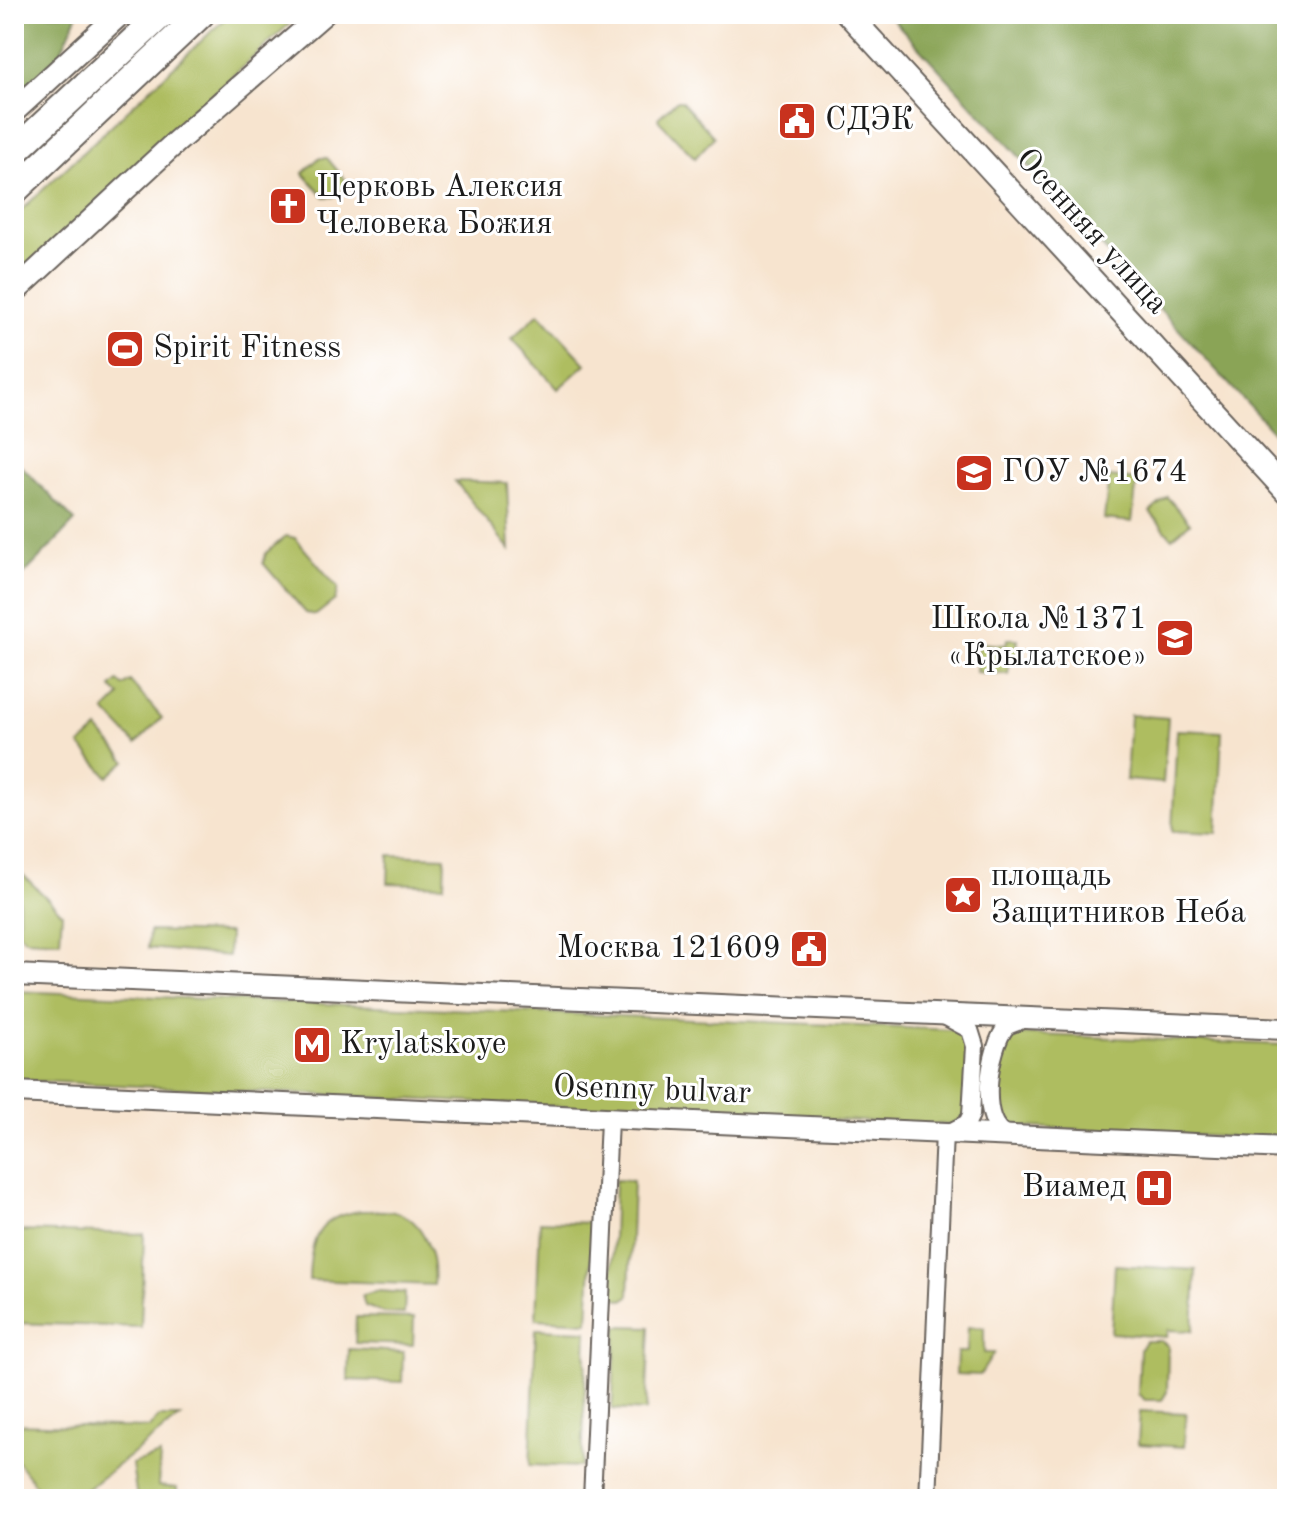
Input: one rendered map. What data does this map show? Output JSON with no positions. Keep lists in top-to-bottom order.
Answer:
{
  "streets": {
    "main road": ["Осенняя улица"],
    "street": ["Osenny bulvar"]
  },
  "places": {
    "public building": ["СДЭК", "Москва 121609"],
    "church": ["Церковь Алексия Человека Божия"],
    "sports": ["Spirit Fitness"],
    "school or university": ["ГОУ №1674", "Школа №1371 «Крылатское»"],
    "place": ["площадь Защитников Неба"],
    "metro station": ["Krylatskoye"],
    "hospital": ["Виамед"]
  }
}
